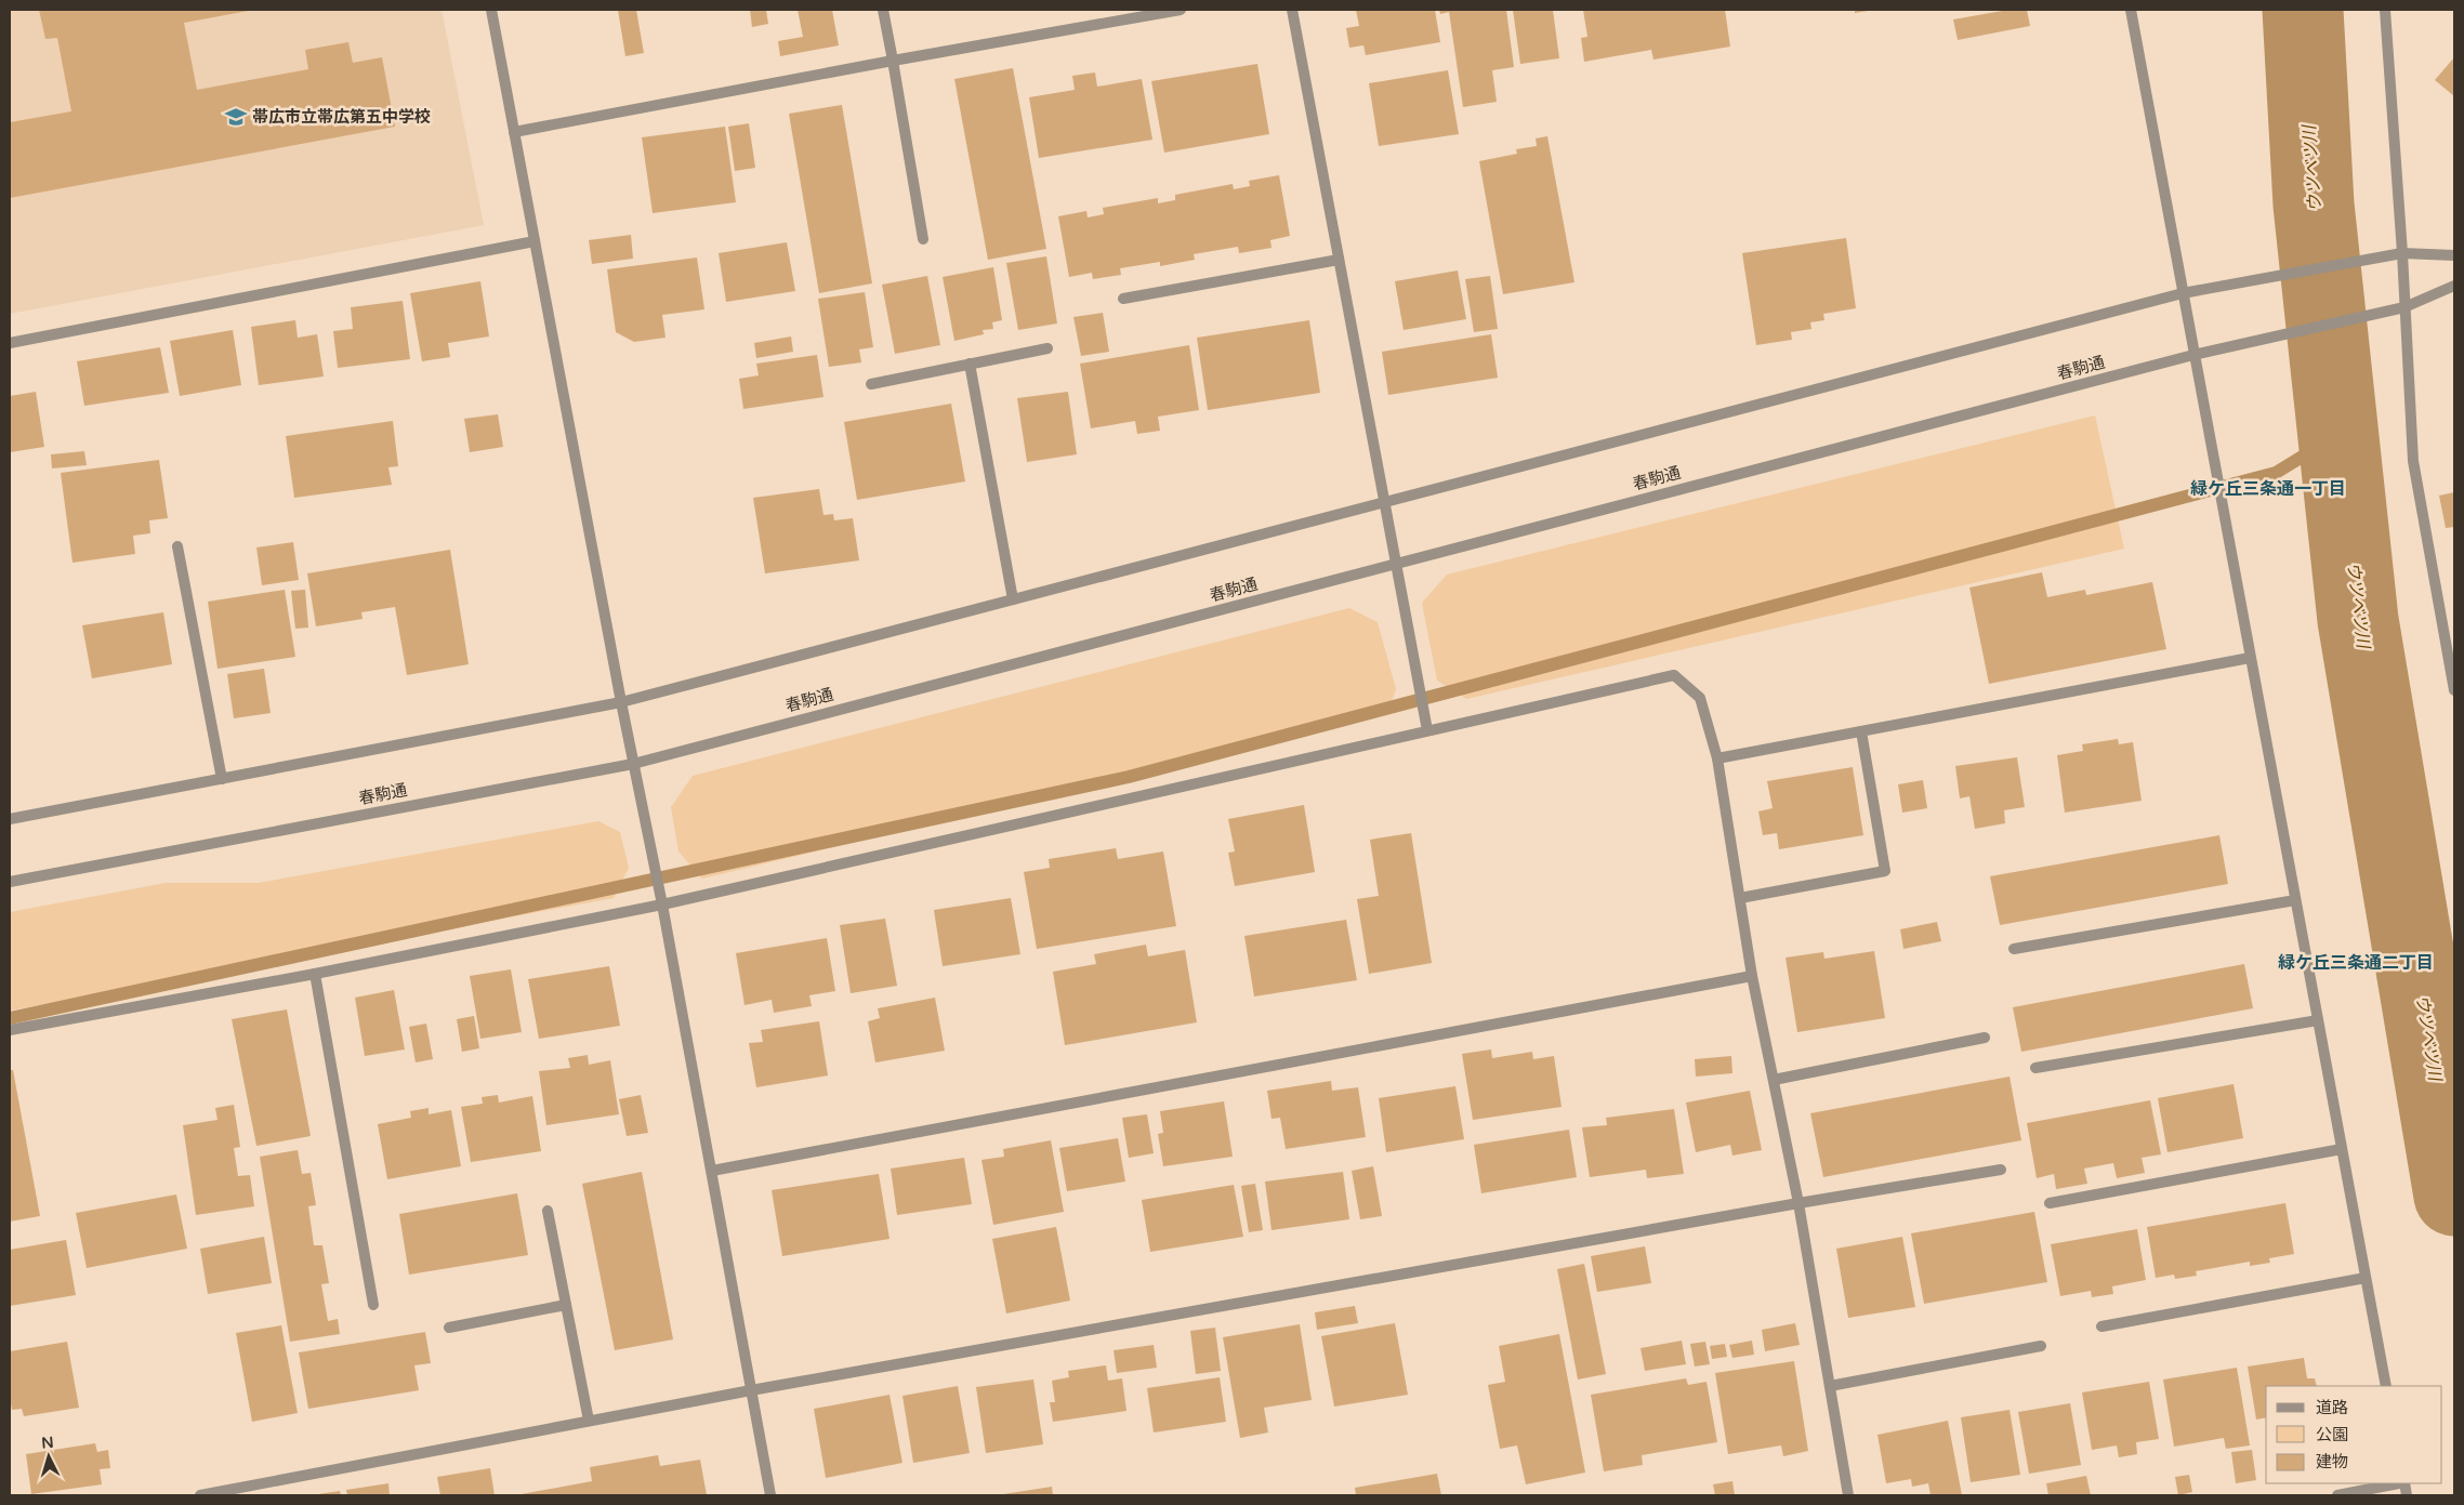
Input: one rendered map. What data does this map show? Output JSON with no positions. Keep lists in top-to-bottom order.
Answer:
{
  "streets": {
    "street": ["春駒通"]
  },
  "districts": ["緑ケ丘三条通一丁目", "緑ケ丘三条通二丁目"],
  "water": ["ウツベツ川"],
  "places": {
    "school or university": ["帯広市立帯広第五中学校"]
  },
  "legend": ["道路", "公園", "建物"],
  "north": "top"
}
